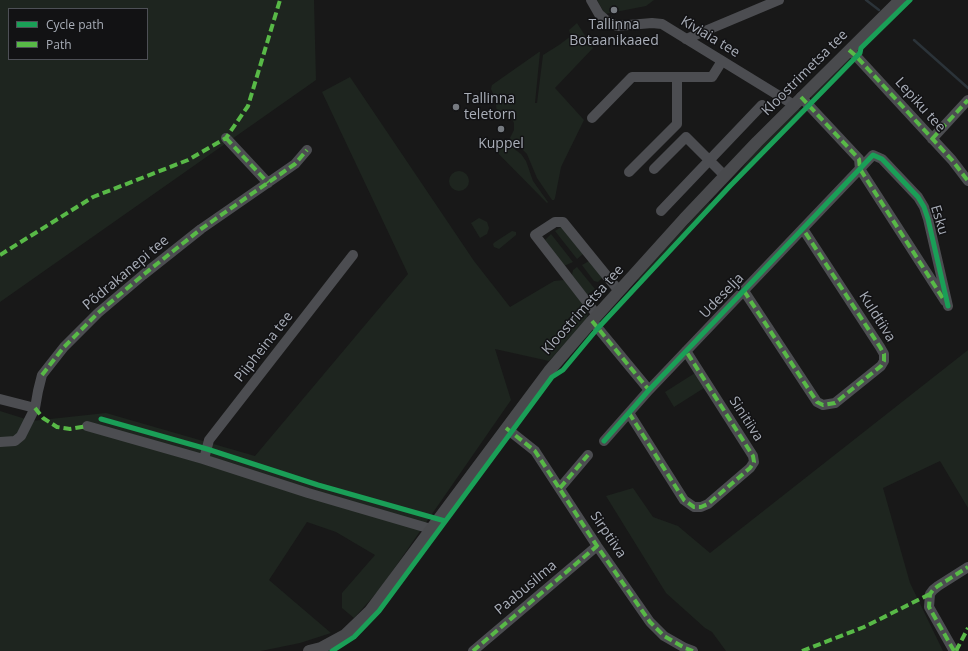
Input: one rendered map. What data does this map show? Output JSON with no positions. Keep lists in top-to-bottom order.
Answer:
{
  "streets": {
    "main road": ["Kloostrimetsa tee"],
    "street": [
      "Kiviaia tee",
      "Lepiku tee",
      "Esku",
      "Põdrakanepi tee",
      "Udeselja",
      "Kuldtiiva",
      "Piipheina tee",
      "Sinitiiva",
      "Sirptiiva",
      "Paabusilma"
    ]
  },
  "crossings": [
    ["Kiviaia tee", "Kloostrimetsa tee"],
    ["Kiviaia tee", "Esku"],
    ["Kloostrimetsa tee", "Lepiku tee"],
    ["Kloostrimetsa tee", "Esku"],
    ["Kloostrimetsa tee", "Sirptiiva"],
    ["Esku", "Udeselja"],
    ["Udeselja", "Kuldtiiva"],
    ["Udeselja", "Sinitiiva"],
    ["Sirptiiva", "Paabusilma"]
  ],
  "places": ["Tallinna Botaanikaaed", "Tallinna teletorn", "Kuppel"],
  "legend": ["Cycle path", "Path"]
}
